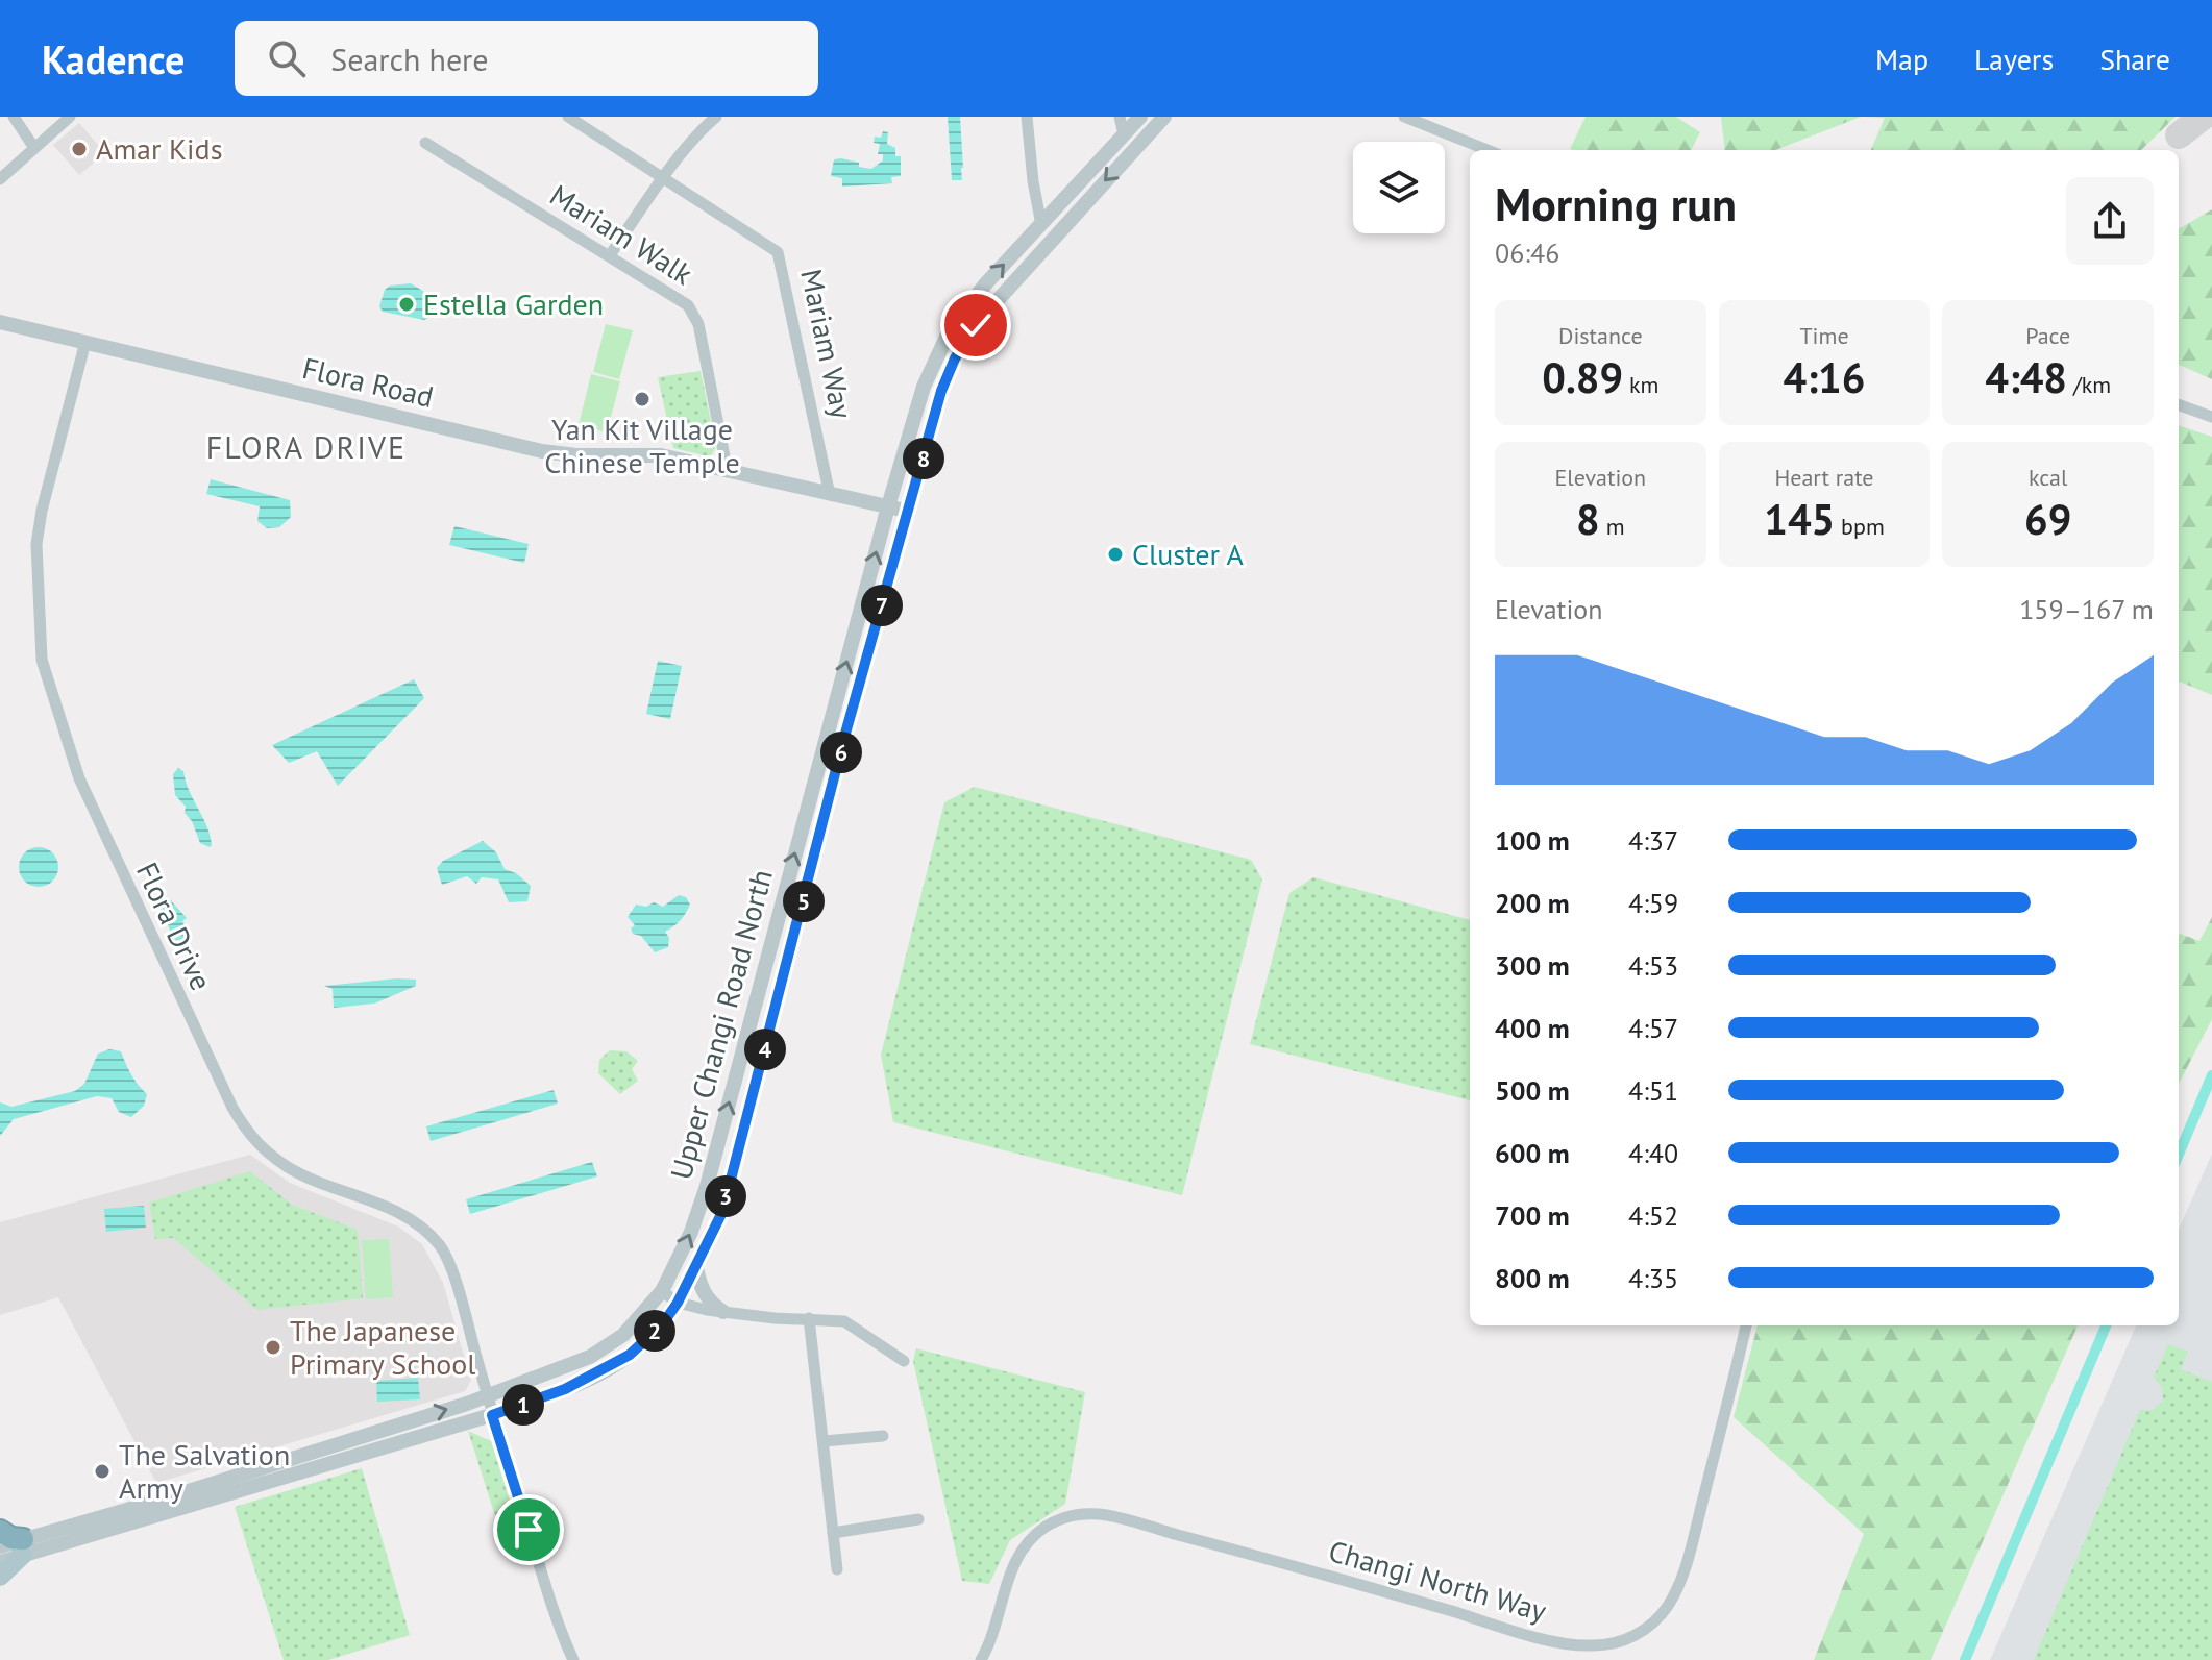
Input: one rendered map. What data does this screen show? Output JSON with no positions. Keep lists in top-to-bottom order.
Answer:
{
  "streets": {
    "street": [
      "Mariam Walk",
      "Mariam Way",
      "Flora Road",
      "Flora Drive",
      "Upper Changi Road North",
      "Changi North Way"
    ]
  },
  "crossings": [
    ["Mariam Walk", "Flora Road"],
    ["Flora Road", "Flora Drive"],
    ["Flora Drive", "Upper Changi Road North"]
  ],
  "districts": ["FLORA DRIVE"],
  "places": [
    "Amar Kids",
    "Estella Garden",
    "Yan Kit Village Chinese Temple",
    "Cluster A",
    "The Japanese Primary School",
    "The Salvation Army"
  ],
  "page": {
    "header": "Kadence",
    "search": "Search here",
    "nav": ["Map", "Layers", "Share"],
    "heading": ["Morning run", "06:46"],
    "stats": [
      ["Distance", "0.89 km"],
      ["Time", "4:16"],
      ["Pace", "4:48 /km"],
      ["Elevation", "8 m"],
      ["Heart rate", "145 bpm"],
      ["kcal", "69"]
    ],
    "pins": [
      "8",
      "7",
      "6",
      "5",
      "4",
      "3",
      "2",
      "1"
    ],
    "chart": ["Elevation", "159–167 m"],
    "list": [
      {
        "name": "100 m",
        "note": "4:37"
      },
      {
        "name": "200 m",
        "note": "4:59"
      },
      {
        "name": "300 m",
        "note": "4:53"
      },
      {
        "name": "400 m",
        "note": "4:57"
      },
      {
        "name": "500 m",
        "note": "4:51"
      },
      {
        "name": "600 m",
        "note": "4:40"
      },
      {
        "name": "700 m",
        "note": "4:52"
      },
      {
        "name": "800 m",
        "note": "4:35"
      }
    ]
  }
}
